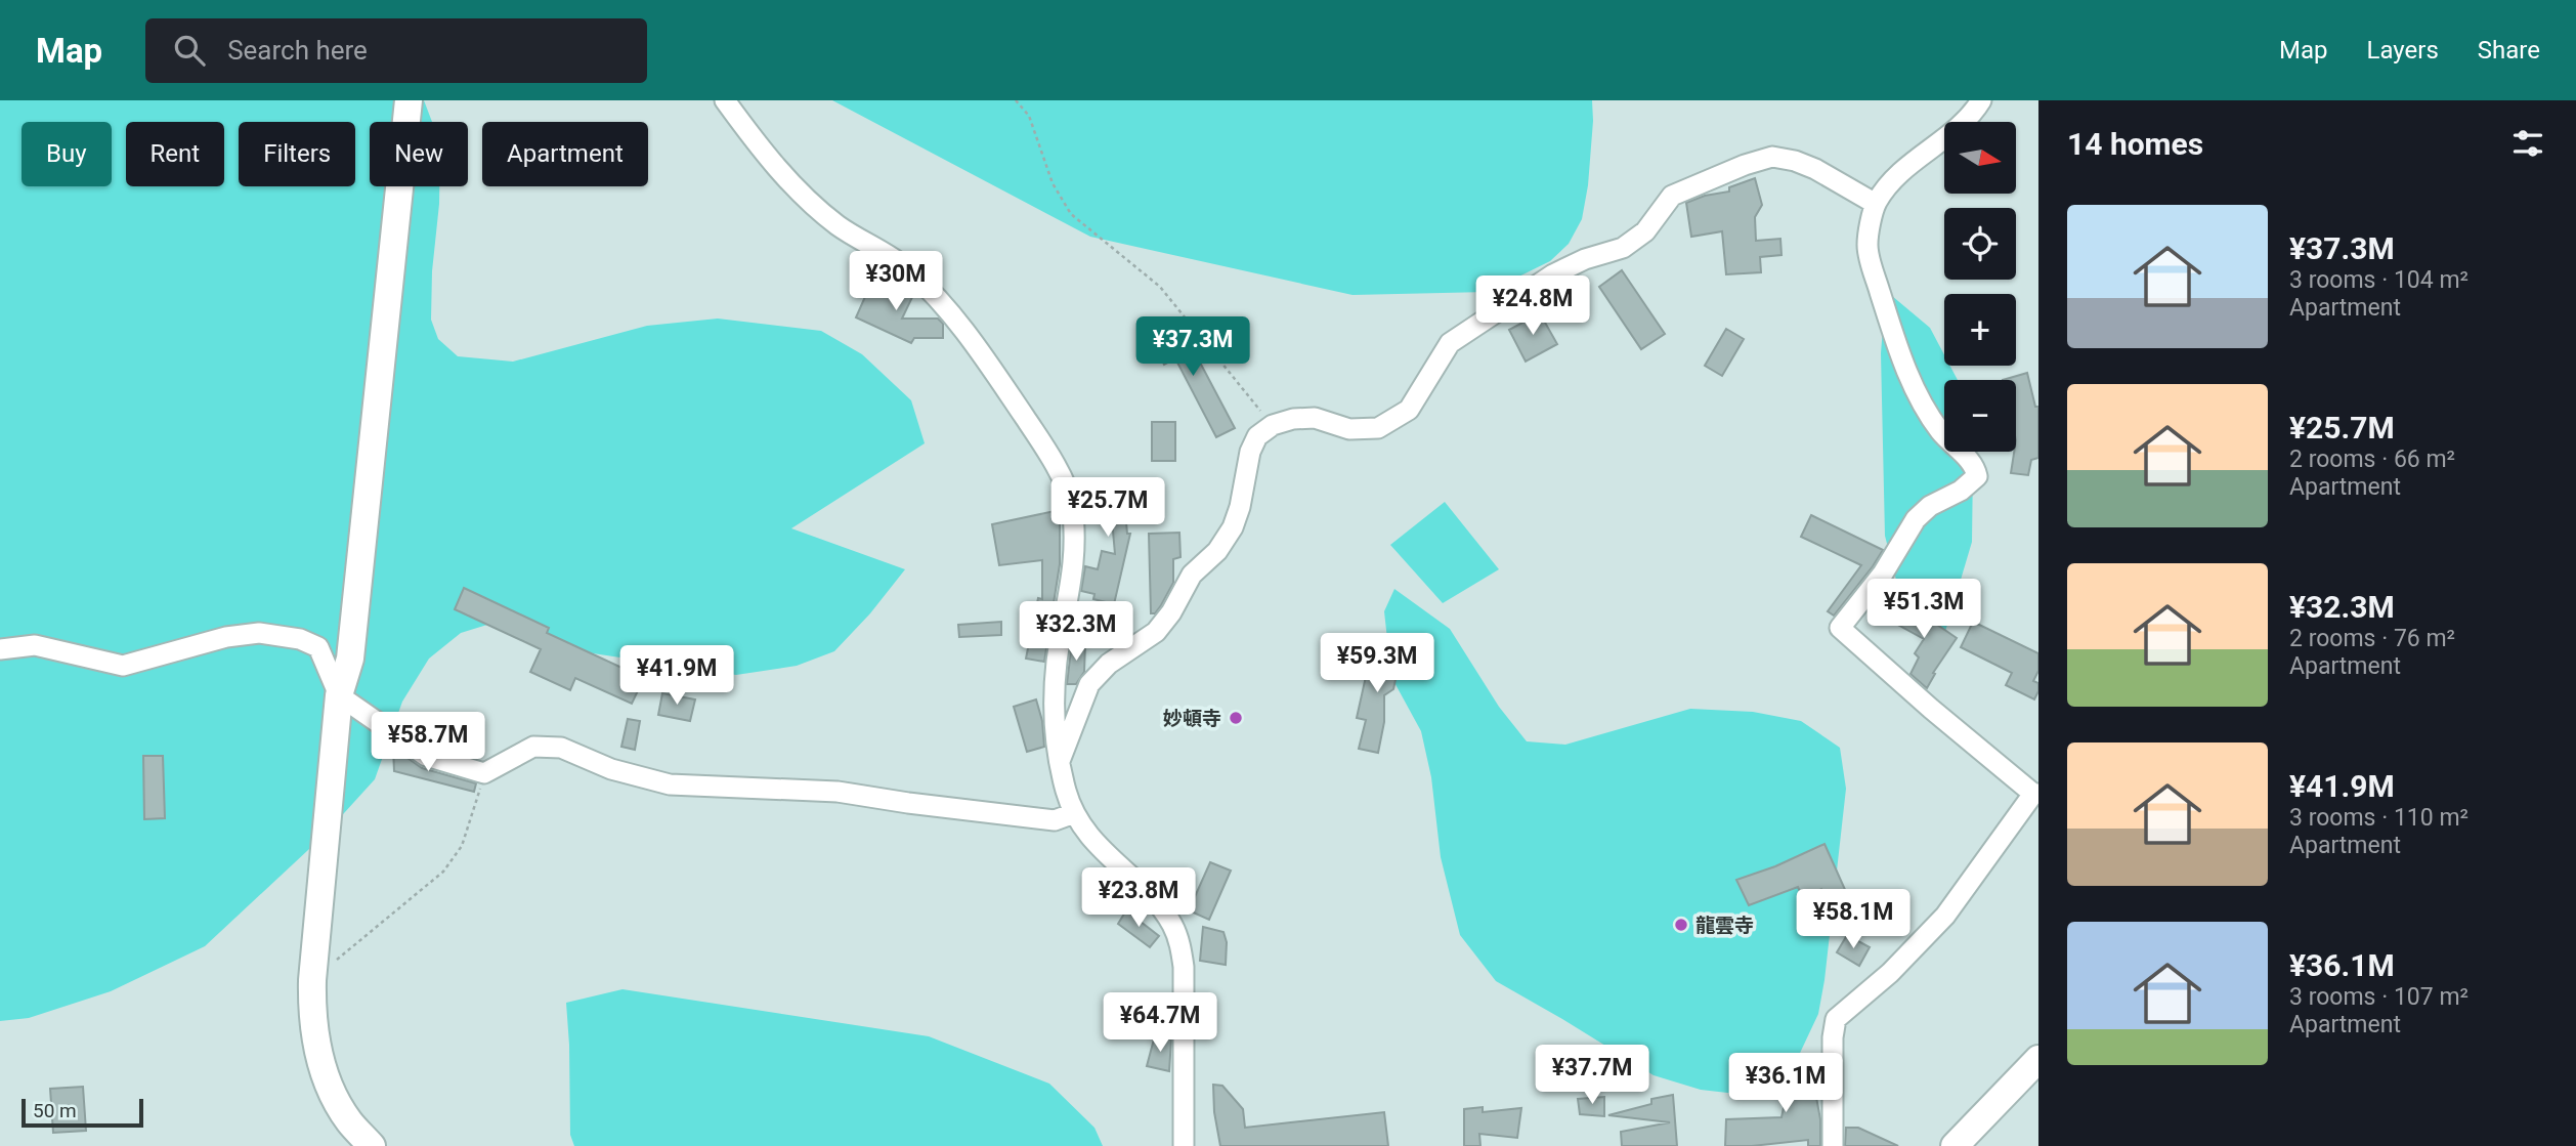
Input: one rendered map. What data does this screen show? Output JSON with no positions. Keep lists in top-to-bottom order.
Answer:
{
  "places": ["妙頓寺", "龍雲寺"],
  "scale_bar": "50 m",
  "north": "right",
  "page": {
    "header": "Map",
    "search": "Search here",
    "nav": ["Map", "Layers", "Share"],
    "heading": "14 homes",
    "map_buttons": ["+", "−"],
    "chip": [
      "Buy",
      "Rent",
      "Filters",
      "New",
      "Apartment"
    ],
    "list": [
      {
        "name": "¥37.3M",
        "note": "3 rooms · 104 m² · Apartment"
      },
      {
        "name": "¥25.7M",
        "note": "2 rooms · 66 m² · Apartment"
      },
      {
        "name": "¥32.3M",
        "note": "2 rooms · 76 m² · Apartment"
      },
      {
        "name": "¥41.9M",
        "note": "3 rooms · 110 m² · Apartment"
      },
      {
        "name": "¥36.1M",
        "note": "3 rooms · 107 m² · Apartment"
      }
    ],
    "price": [
      "¥30M",
      "¥24.8M",
      "¥37.3M",
      "¥25.7M",
      "¥51.3M",
      "¥32.3M",
      "¥59.3M",
      "¥41.9M",
      "¥58.7M",
      "¥23.8M",
      "¥58.1M",
      "¥64.7M",
      "¥37.7M",
      "¥36.1M"
    ],
    "scale": "50 m"
  }
}
